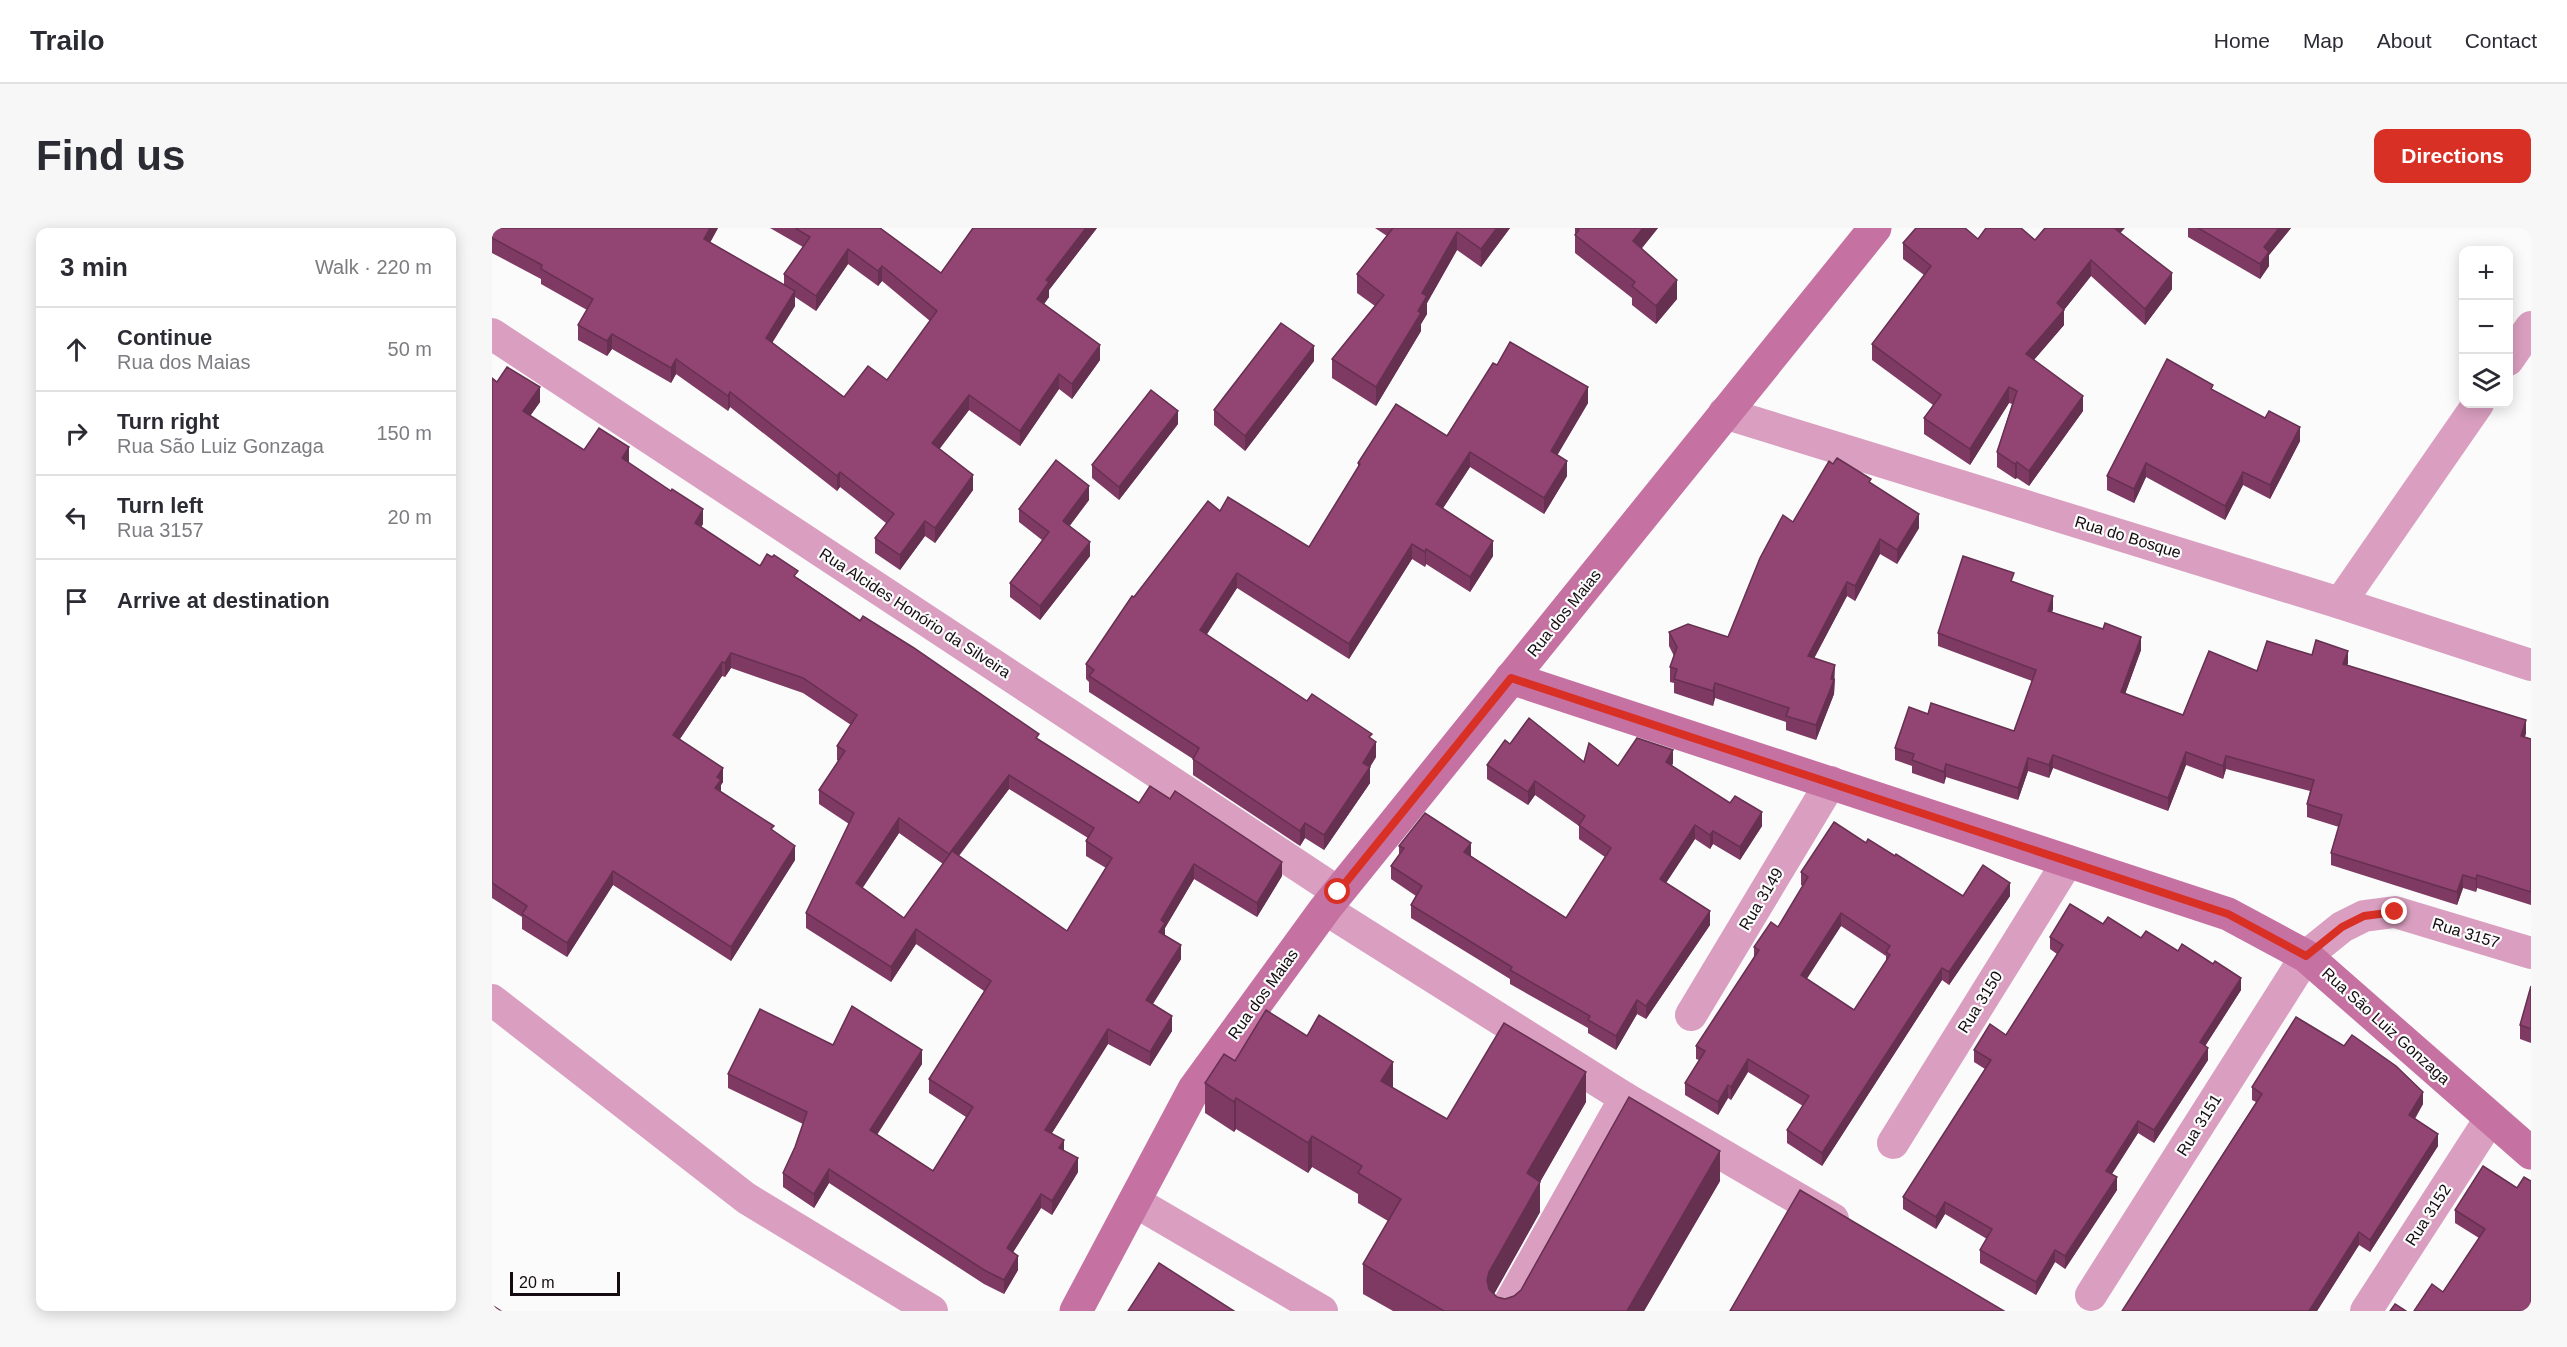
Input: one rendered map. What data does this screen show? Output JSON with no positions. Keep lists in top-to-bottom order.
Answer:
{
  "streets": {
    "street": [
      "Rua do Bosque",
      "Rua Alcides Honório da Silveira",
      "Rua dos Maias",
      "Rua 3149",
      "Rua 3157",
      "Rua 3150",
      "Rua São Luiz Gonzaga",
      "Rua 3151",
      "Rua 3152"
    ]
  },
  "crossings": [
    ["Rua do Bosque", "Rua dos Maias"],
    ["Rua Alcides Honório da Silveira", "Rua dos Maias"],
    ["Rua dos Maias", "Rua São Luiz Gonzaga"],
    ["Rua 3149", "Rua São Luiz Gonzaga"],
    ["Rua 3157", "Rua São Luiz Gonzaga"],
    ["Rua 3157", "Rua 3151"],
    ["Rua 3150", "Rua São Luiz Gonzaga"],
    ["Rua São Luiz Gonzaga", "Rua 3151"],
    ["Rua São Luiz Gonzaga", "Rua 3152"]
  ],
  "scale_bar": "20 m",
  "page": {
    "header": "Trailo",
    "nav": [
      "Home",
      "Map",
      "About",
      "Contact"
    ],
    "buttons": "Directions",
    "title": "Find us",
    "heading": ["3 min", "Walk · 220 m"],
    "map_buttons": ["+", "−"],
    "list": [
      ["Continue", "Rua dos Maias", "50 m"],
      ["Turn right", "Rua São Luiz Gonzaga", "150 m"],
      ["Turn left", "Rua 3157", "20 m"],
      "Arrive at destination"
    ],
    "scale": "20 m"
  }
}
